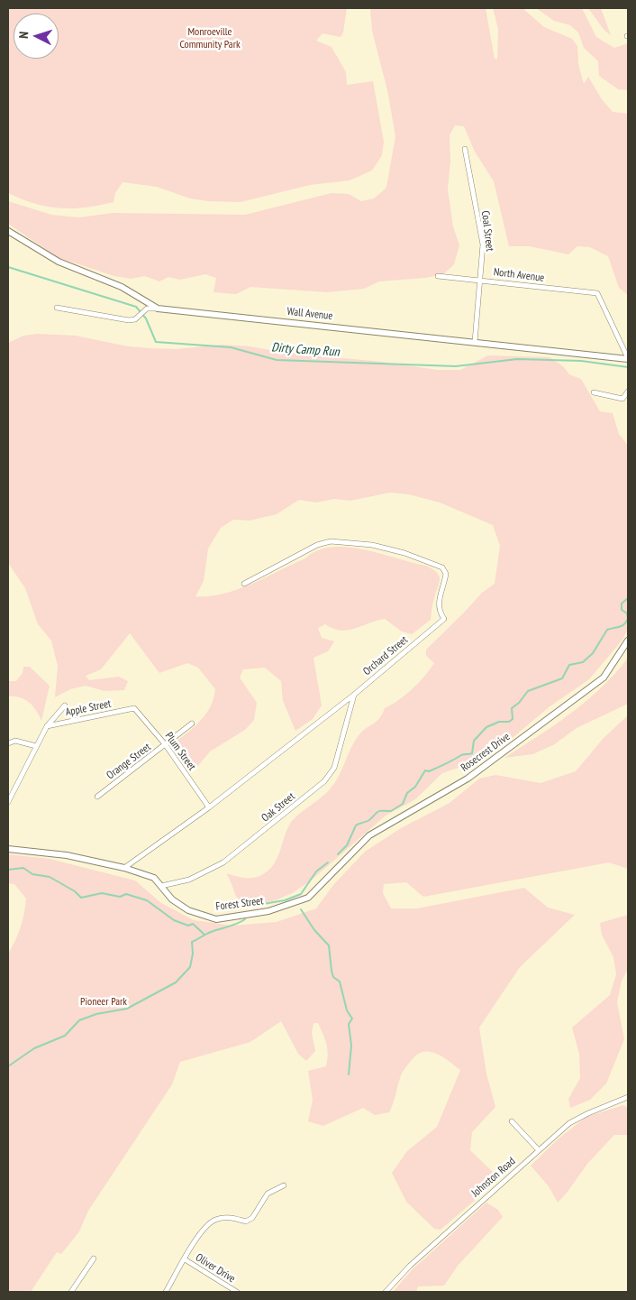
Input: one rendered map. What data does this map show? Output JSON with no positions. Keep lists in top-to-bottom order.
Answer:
{
  "streets": {
    "street": [
      "Coal Street",
      "North Avenue",
      "Wall Avenue",
      "Orchard Street",
      "Apple Street",
      "Plum Street",
      "Rosecrest Drive",
      "Orange Street",
      "Oak Street",
      "Forest Street",
      "Johnston Road",
      "Oliver Drive"
    ]
  },
  "crossings": [
    ["Coal Street", "North Avenue"],
    ["Coal Street", "Wall Avenue"],
    ["North Avenue", "Wall Avenue"],
    ["Orchard Street", "Plum Street"],
    ["Orchard Street", "Oak Street"],
    ["Orchard Street", "Forest Street"],
    ["Apple Street", "Plum Street"],
    ["Plum Street", "Orange Street"],
    ["Rosecrest Drive", "Forest Street"],
    ["Oak Street", "Forest Street"]
  ],
  "water": ["Dirty Camp Run"],
  "parks": ["Monroeville Community Park", "Pioneer Park"],
  "north": "left"
}
